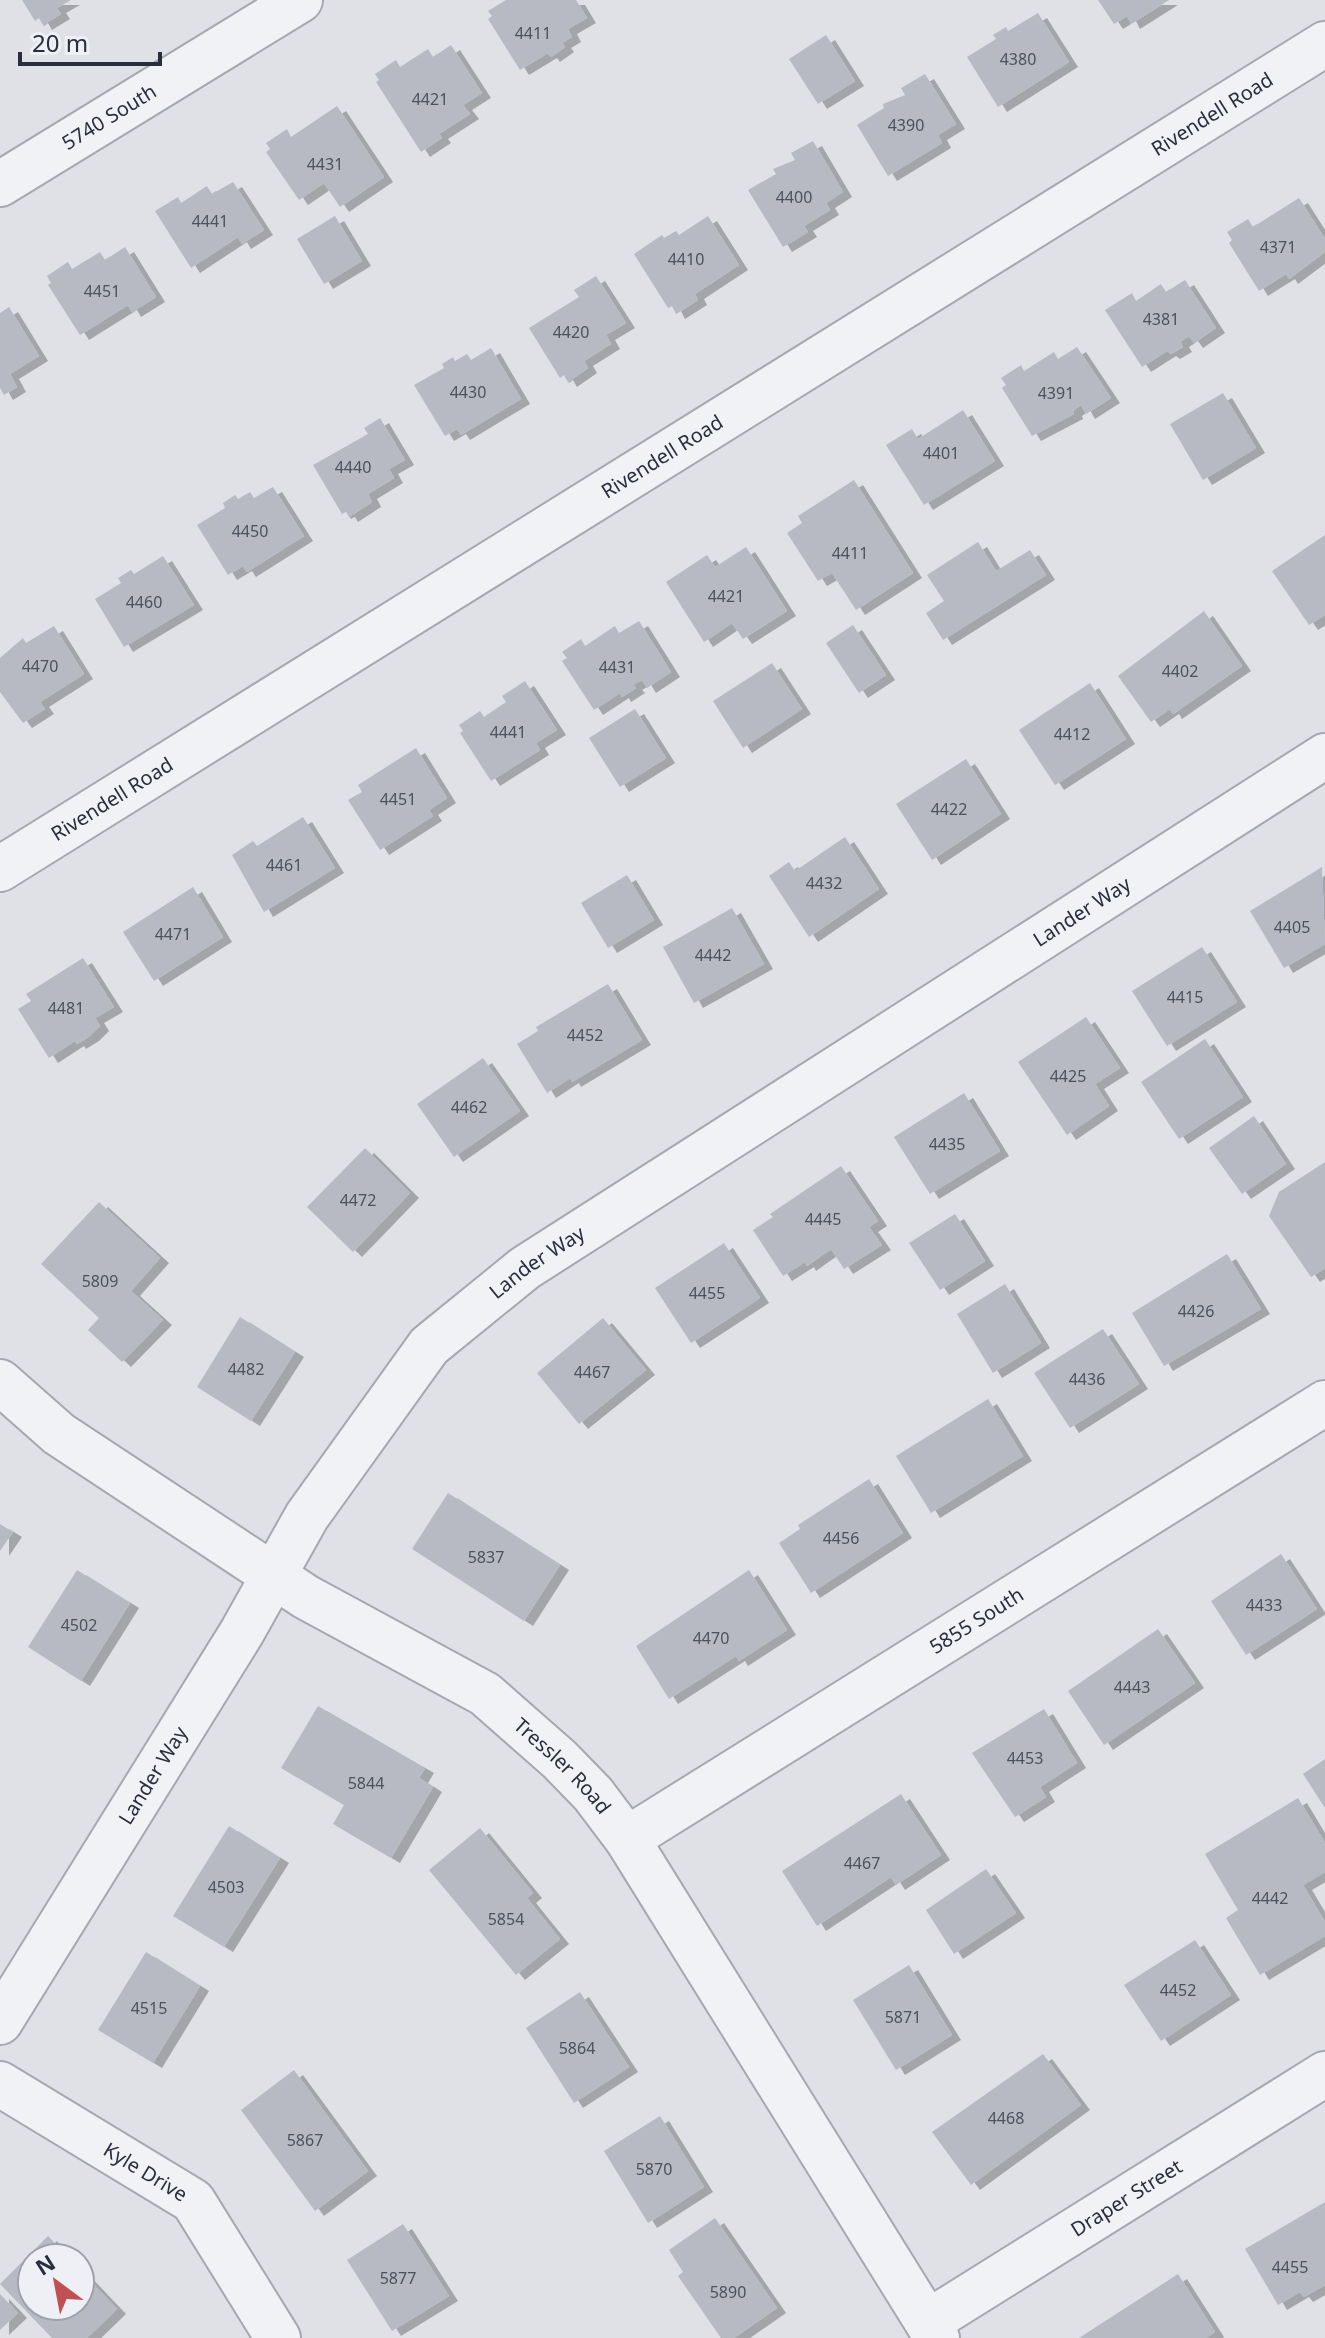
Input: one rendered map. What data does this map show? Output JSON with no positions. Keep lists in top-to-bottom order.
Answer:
{
  "streets": {
    "street": [
      "Rivendell Road",
      "5740 South",
      "Lander Way",
      "5855 South",
      "Tressler Road",
      "Kyle Drive",
      "Draper Street"
    ]
  },
  "crossings": [
    ["Lander Way", "Tressler Road"],
    ["5855 South", "Tressler Road"],
    ["Tressler Road", "Draper Street"]
  ],
  "house_numbers": [
    "4411",
    "4380",
    "4421",
    "4390",
    "4431",
    "4400",
    "4441",
    "4371",
    "4410",
    "4451",
    "4381",
    "4420",
    "4430",
    "4391",
    "4401",
    "4440",
    "4450",
    "4411",
    "4421",
    "4460",
    "4470",
    "4431",
    "4402",
    "4441",
    "4412",
    "4451",
    "4422",
    "4461",
    "4432",
    "4405",
    "4471",
    "4442",
    "4415",
    "4481",
    "4452",
    "4425",
    "4462",
    "4435",
    "4472",
    "4445",
    "5809",
    "4455",
    "4426",
    "4482",
    "4467",
    "4436",
    "4456",
    "5837",
    "4433",
    "4502",
    "4470",
    "4443",
    "4453",
    "5844",
    "4467",
    "4503",
    "4442",
    "5854",
    "4452",
    "4515",
    "5871",
    "5864",
    "4468",
    "5867",
    "5870",
    "4455",
    "5877",
    "5890"
  ],
  "scale_bar": "20 m",
  "north": "top left"
}
